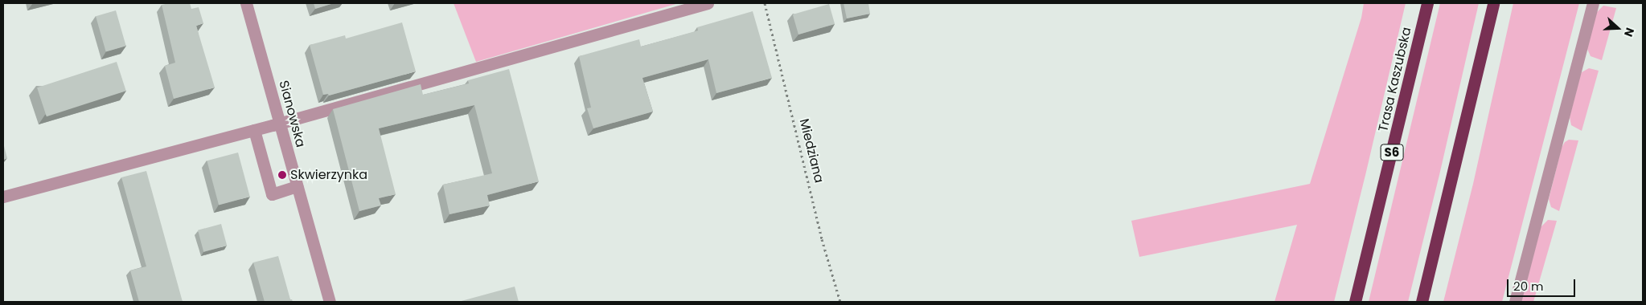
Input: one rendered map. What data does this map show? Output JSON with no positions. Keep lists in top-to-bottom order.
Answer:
{
  "streets": {
    "highway": ["Trasa Kaszubska", "S6"],
    "street": ["Sianowska"],
    "path": ["Miedziana"]
  },
  "places": ["Skwierzynka"],
  "scale_bar": "20 m",
  "north": "right"
}
